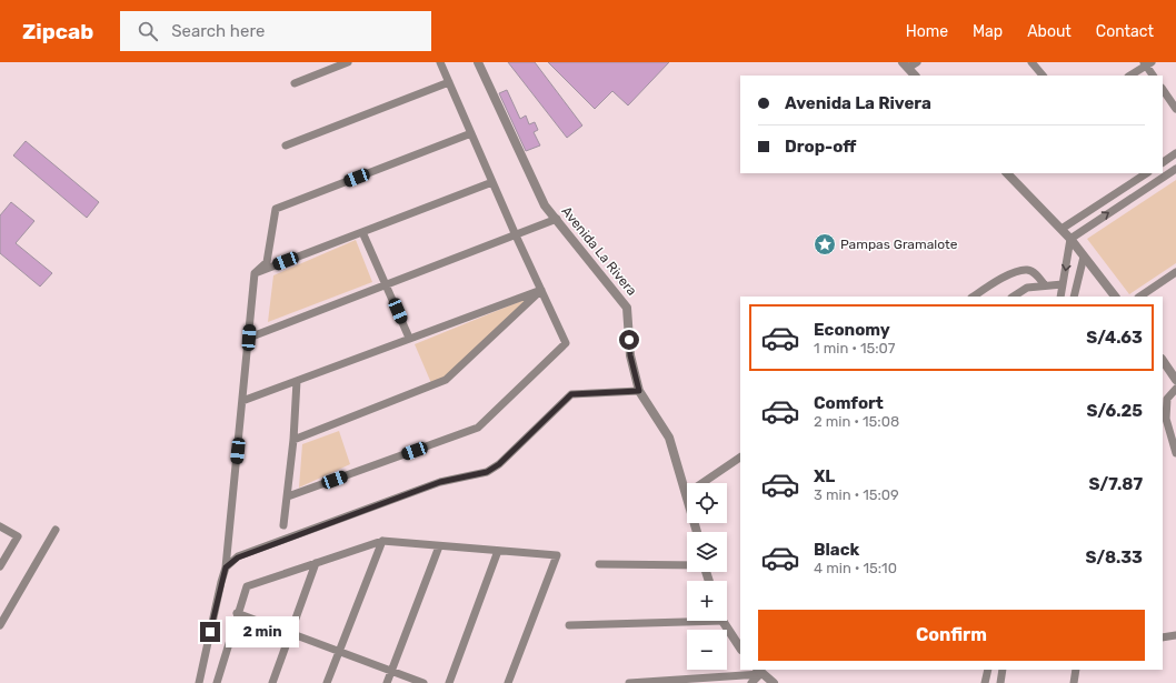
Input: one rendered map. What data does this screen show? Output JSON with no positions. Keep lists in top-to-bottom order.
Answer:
{
  "streets": {
    "street": ["Avenida La Rivera"]
  },
  "places": {
    "place": ["Pampas Gramalote"]
  },
  "page": {
    "header": "Zipcab",
    "search": "Search here",
    "nav": [
      "Home",
      "Map",
      "About",
      "Contact"
    ],
    "banner": ["Avenida La Rivera", "Drop-off"],
    "list": [
      {
        "name": "Economy",
        "note": "1 min · 15:07",
        "value": "S/4.63"
      },
      {
        "name": "Comfort",
        "note": "2 min · 15:08",
        "value": "S/6.25"
      },
      {
        "name": "XL",
        "note": "3 min · 15:09",
        "value": "S/7.87"
      },
      {
        "name": "Black",
        "note": "4 min · 15:10",
        "value": "S/8.33"
      }
    ],
    "map_buttons": ["+", "−"],
    "buttons": "Confirm",
    "bubble": "2 min"
  }
}
